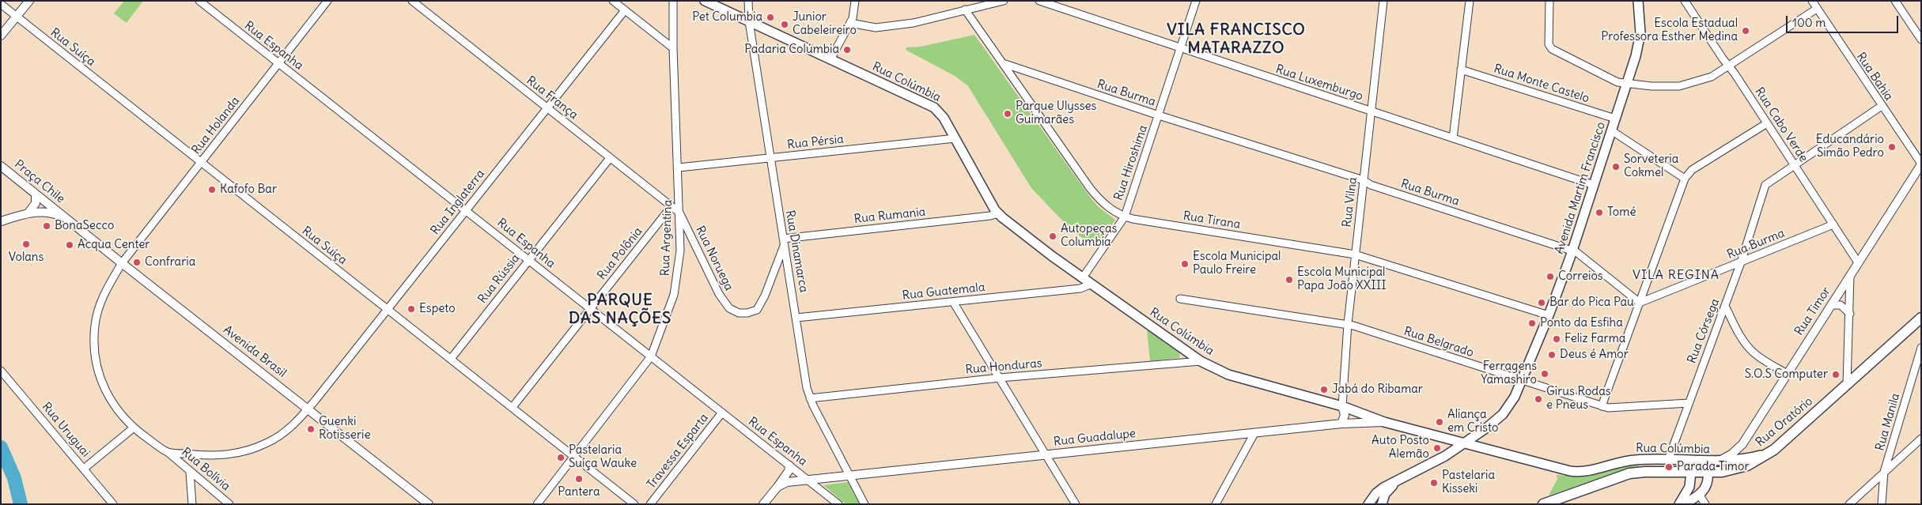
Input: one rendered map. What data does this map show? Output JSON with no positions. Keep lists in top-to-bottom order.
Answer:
{
  "streets": {
    "main road": ["Rua Colúmbia", "Avenida Martim Francisco", "Rua Oratório"],
    "street": [
      "Rua Espanha",
      "Rua Suíça",
      "Rua Bahia",
      "Rua Luxemburgo",
      "Rua Monte Castelo",
      "Rua Burma",
      "Rua França",
      "Rua Cabo Verde",
      "Rua Holanda",
      "Rua Pérsia",
      "Rua Hiroshima",
      "Praça Chile",
      "Rua Inglaterra",
      "Rua Vilna",
      "Rua Rumania",
      "Rua Tirana",
      "Rua Argentina",
      "Rua Dinamarca",
      "Rua Polônia",
      "Rua Noruega",
      "Rua Rússia",
      "Rua Guatemala",
      "Rua Timor",
      "Rua Córsega",
      "Rua Belgrado",
      "Avenida Brasil",
      "Rua Honduras",
      "Rua Manila",
      "Rua Uruguai",
      "Rua Guadalupe",
      "Travessa Esparta",
      "Rua Bolívia"
    ]
  },
  "crossings": [
    ["Rua Espanha", "Rua Holanda"],
    ["Rua Espanha", "Rua Inglaterra"],
    ["Rua Espanha", "Rua Argentina"],
    ["Rua Espanha", "Rua Polônia"],
    ["Rua Espanha", "Rua Rússia"],
    ["Rua Espanha", "Rua Guadalupe"],
    ["Rua Espanha", "Travessa Esparta"],
    ["Rua Suíça", "Rua Holanda"],
    ["Rua Suíça", "Rua Inglaterra"],
    ["Rua Suíça", "Rua Argentina"],
    ["Rua Suíça", "Rua Polônia"],
    ["Rua Suíça", "Rua Rússia"],
    ["Rua Bahia", "Rua Timor"],
    ["Rua Bahia", "Rua Córsega"],
    ["Rua Colúmbia", "Rua Pérsia"],
    ["Rua Colúmbia", "Rua Hiroshima"],
    ["Rua Colúmbia", "Avenida Martim Francisco"],
    ["Rua Colúmbia", "Rua Vilna"],
    ["Rua Colúmbia", "Rua Rumania"],
    ["Rua Colúmbia", "Rua Dinamarca"],
    ["Rua Colúmbia", "Rua Guatemala"],
    ["Rua Colúmbia", "Rua Timor"],
    ["Rua Colúmbia", "Rua Córsega"],
    ["Rua Colúmbia", "Rua Honduras"],
    ["Rua Colúmbia", "Rua Oratório"],
    ["Rua Colúmbia", "Rua Guadalupe"],
    ["Rua Luxemburgo", "Rua Hiroshima"],
    ["Rua Luxemburgo", "Avenida Martim Francisco"],
    ["Rua Luxemburgo", "Rua Vilna"],
    ["Rua Monte Castelo", "Avenida Martim Francisco"],
    ["Rua Burma", "Rua Cabo Verde"],
    ["Rua Burma", "Rua Hiroshima"],
    ["Rua Burma", "Avenida Martim Francisco"],
    ["Rua Burma", "Rua Vilna"],
    ["Rua Burma", "Rua Tirana"],
    ["Rua Burma", "Rua Córsega"],
    ["Rua França", "Rua Inglaterra"],
    ["Rua França", "Rua Argentina"],
    ["Rua França", "Rua Polônia"],
    ["Rua França", "Rua Noruega"],
    ["Rua França", "Rua Rússia"],
    ["Rua Cabo Verde", "Rua Timor"],
    ["Rua Cabo Verde", "Rua Córsega"],
    ["Rua Holanda", "Avenida Brasil"],
    ["Rua Holanda", "Rua Bolívia"],
    ["Rua Pérsia", "Rua Argentina"],
    ["Rua Pérsia", "Rua Dinamarca"],
    ["Rua Hiroshima", "Rua Tirana"],
    ["Praça Chile", "Avenida Brasil"],
    ["Avenida Martim Francisco", "Rua Tirana"],
    ["Avenida Martim Francisco", "Rua Belgrado"],
    ["Rua Inglaterra", "Avenida Brasil"],
    ["Rua Inglaterra", "Rua Bolívia"],
    ["Rua Vilna", "Rua Tirana"],
    ["Rua Vilna", "Rua Belgrado"],
    ["Rua Rumania", "Rua Dinamarca"],
    ["Rua Rumania", "Rua Noruega"],
    ["Rua Argentina", "Rua Noruega"],
    ["Rua Dinamarca", "Rua Noruega"],
    ["Rua Dinamarca", "Rua Guatemala"],
    ["Rua Dinamarca", "Rua Honduras"],
    ["Rua Dinamarca", "Rua Guadalupe"],
    ["Rua Córsega", "Rua Belgrado"]
  ],
  "districts": ["VILA FRANCISCO MATARAZZO", "VILA REGINA", "PARQUE DAS NAÇÕES"],
  "places": [
    "Pet Columbia",
    "Junior Cabeleireiro",
    "Escola Estadual Professora Esther Medina",
    "Padaria Colúmbia",
    "Parque Ulysses Guimarães",
    "Educandário Simão Pedro",
    "Sorveteria Cokmel",
    "Kafofo Bar",
    "Tomé",
    "BonaSecco",
    "Autopeças Columbia",
    "Volans",
    "Acqua Center",
    "Confraria",
    "Escola Municipal Paulo Freire",
    "Correios",
    "Escola Municipal Papa João XXIII",
    "Bar do Pica Pau",
    "Espeto",
    "Ponto da Esfiha",
    "Feliz Farma",
    "Deus é Amor",
    "Ferragens Yamashiro",
    "S.O.S Computer",
    "Jabá do Ribamar",
    "Girus Rodas e Pneus",
    "Aliança em Cristo",
    "Guenki Rotisserie",
    "Auto Posto Alemão",
    "Pastelaria Suíça Wauke",
    "Parada Timor",
    "Pantera",
    "Pastelaria Kisseki"
  ],
  "scale_bar": "100 m"
}
